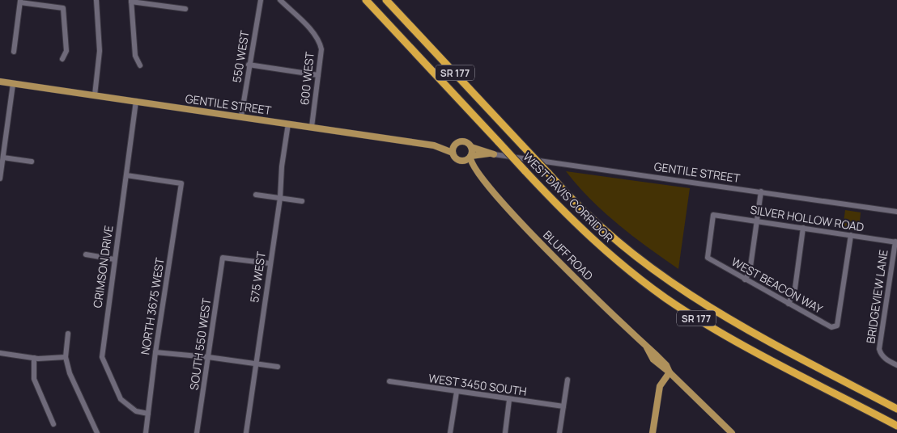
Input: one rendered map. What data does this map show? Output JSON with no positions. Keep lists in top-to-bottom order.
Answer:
{
  "streets": {
    "highway": ["SR 177", "WEST DAVIS CORRIDOR"],
    "main road": ["GENTILE STREET", "BLUFF ROAD"],
    "street": [
      "550 WEST",
      "600 WEST",
      "SILVER HOLLOW ROAD",
      "CRIMSON DRIVE",
      "575 WEST",
      "WEST BEACON WAY",
      "BRIDGEVIEW LANE",
      "NORTH 3675 WEST",
      "SOUTH 550 WEST",
      "WEST 3450 SOUTH"
    ]
  },
  "crossings": [
    ["550 WEST", "GENTILE STREET"],
    ["600 WEST", "GENTILE STREET"],
    ["GENTILE STREET", "BLUFF ROAD"],
    ["GENTILE STREET", "CRIMSON DRIVE"],
    ["GENTILE STREET", "575 WEST"],
    ["SILVER HOLLOW ROAD", "WEST BEACON WAY"],
    ["SILVER HOLLOW ROAD", "BRIDGEVIEW LANE"],
    ["CRIMSON DRIVE", "NORTH 3675 WEST"],
    ["575 WEST", "SOUTH 550 WEST"]
  ]
}
